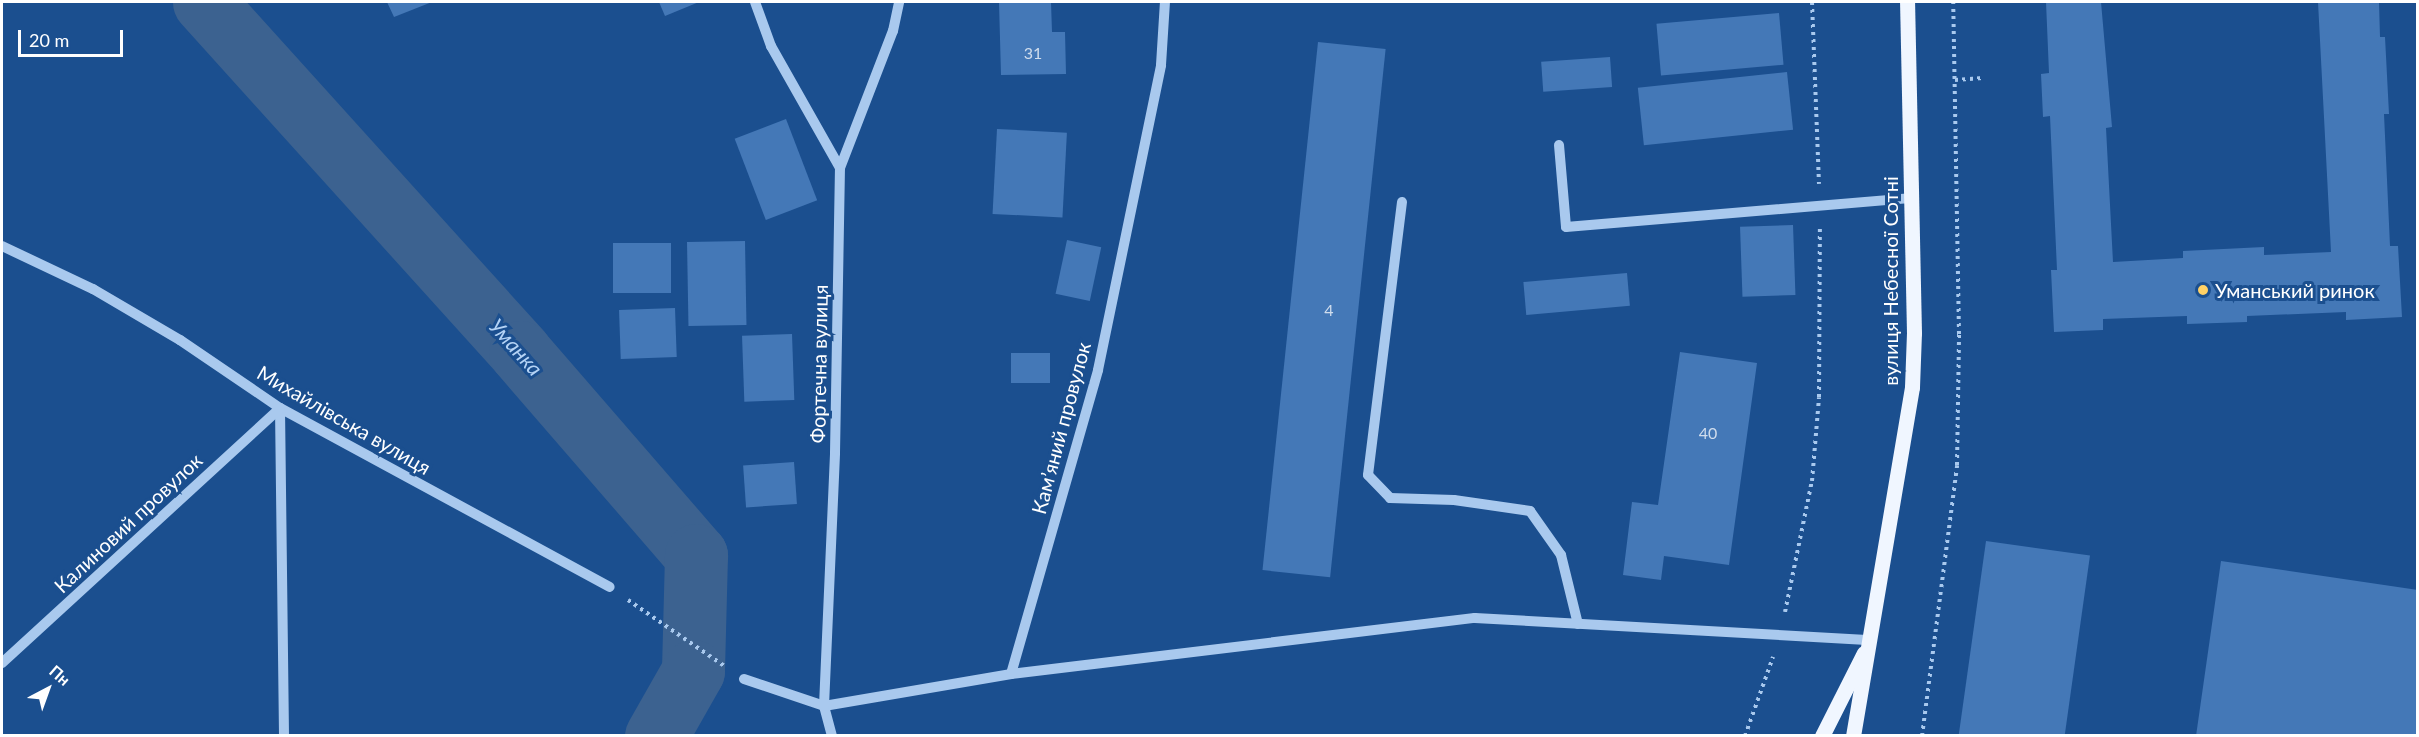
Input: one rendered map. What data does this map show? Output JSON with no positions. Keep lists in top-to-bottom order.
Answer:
{
  "streets": {
    "main road": ["вулиця Небесної Сотні"],
    "street": [
      "Фортечна вулиця",
      "Михайлівська вулиця",
      "Камʼяний провулок",
      "Калиновий провулок"
    ]
  },
  "crossings": [
    ["Михайлівська вулиця", "Калиновий провулок"]
  ],
  "water": ["Уманка"],
  "places": ["Уманський ринок"],
  "house_numbers": ["31", "4", "40"],
  "scale_bar": "20 m",
  "north": "top right"
}
